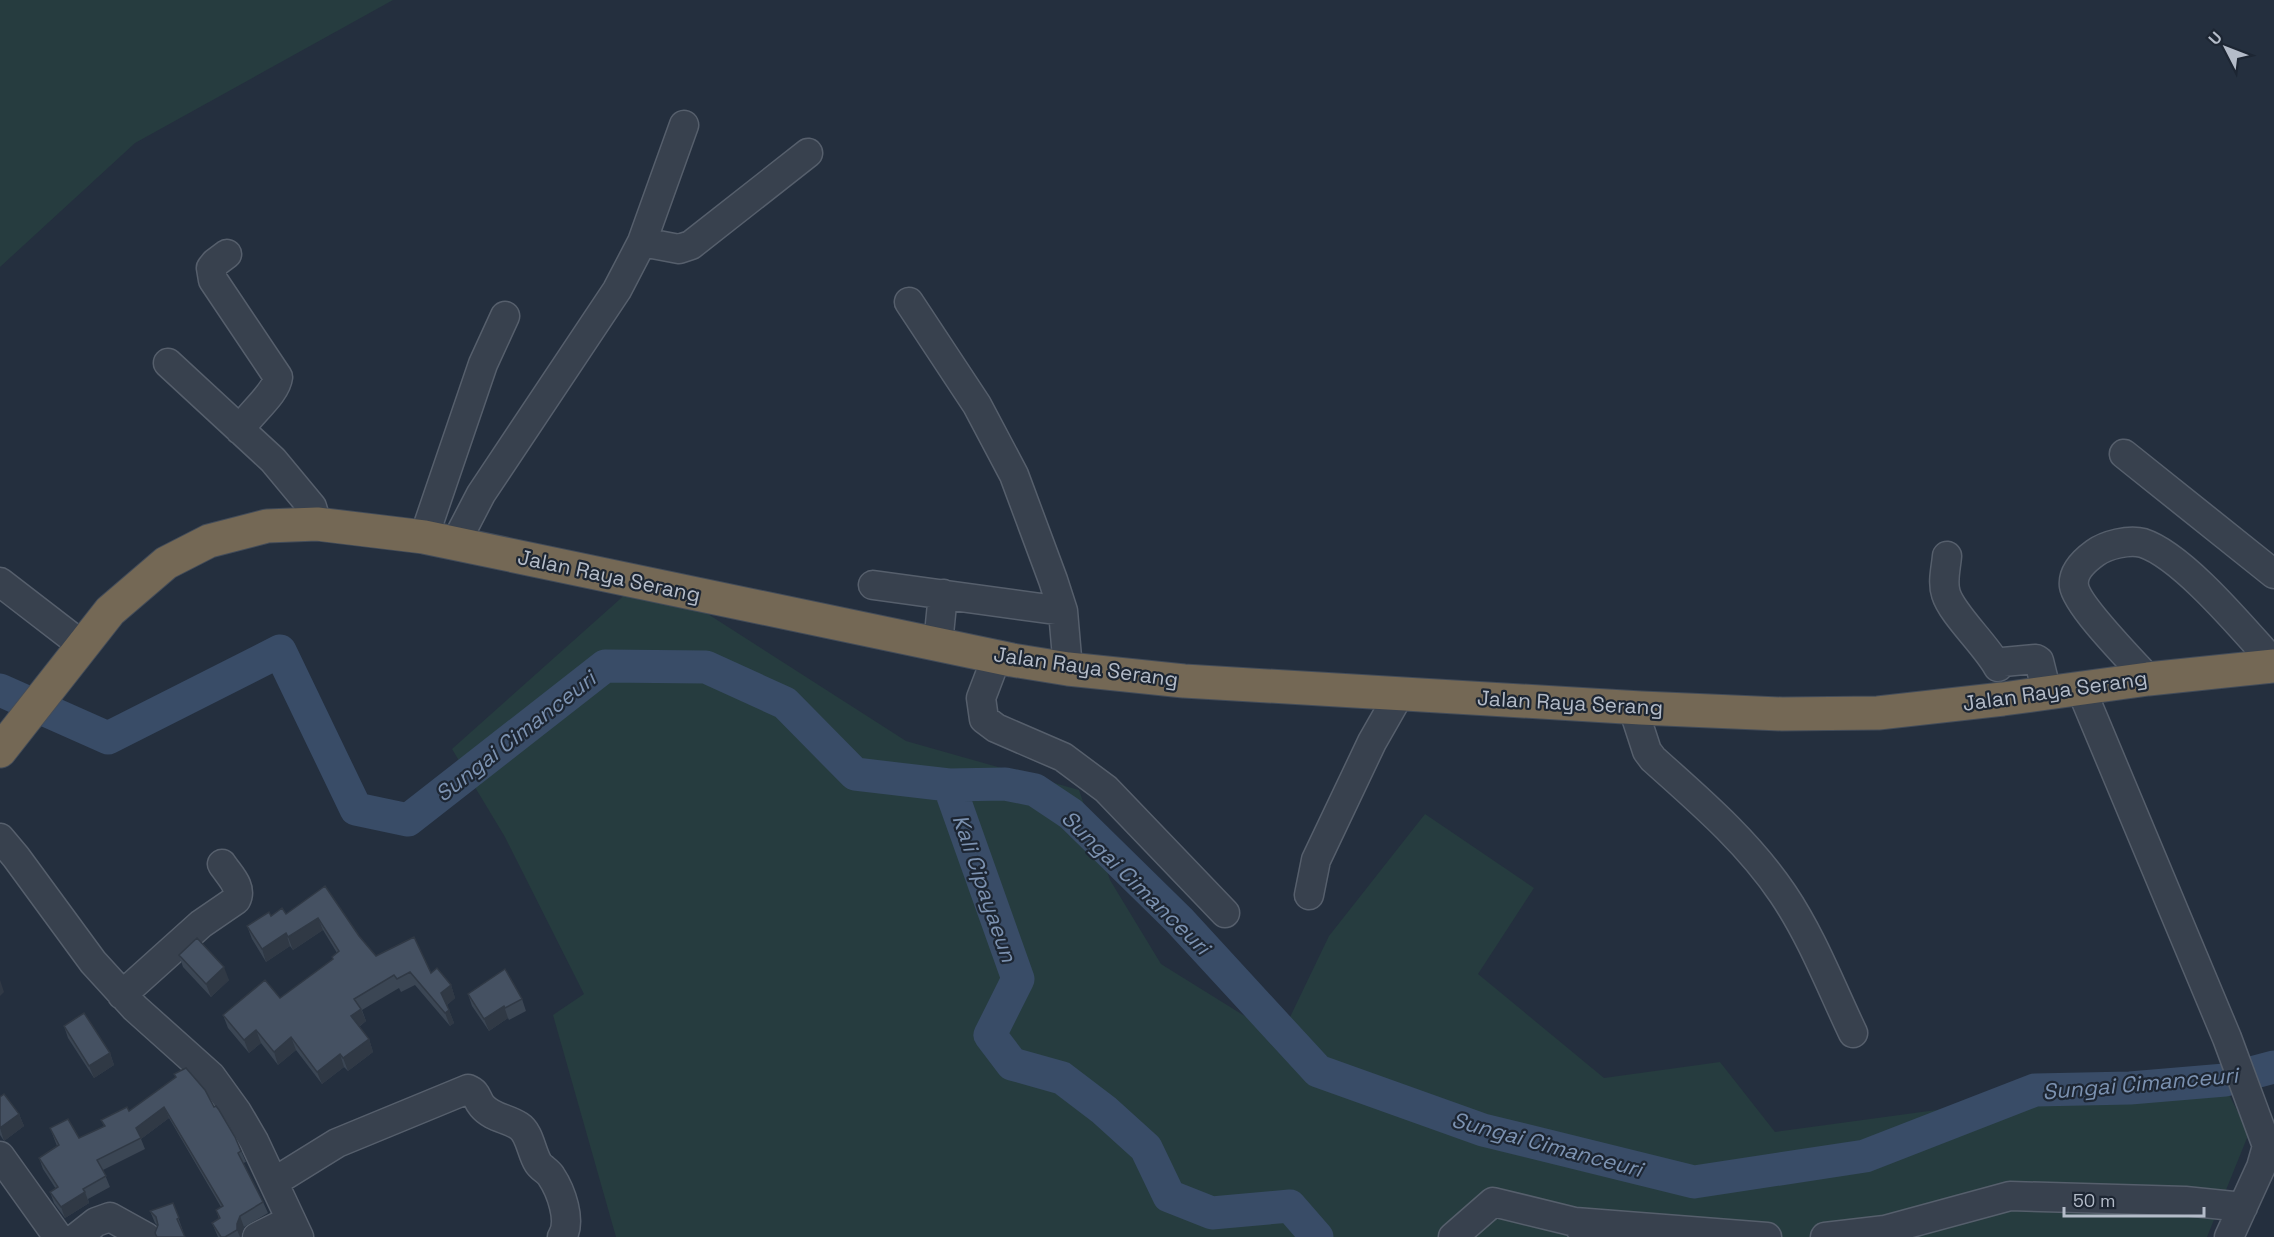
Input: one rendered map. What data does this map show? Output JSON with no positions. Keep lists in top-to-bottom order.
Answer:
{
  "streets": {
    "highway": ["Jalan Raya Serang"]
  },
  "water": ["Sungai Cimanceuri", "Kali Cipayaeun"],
  "scale_bar": "50 m",
  "north": "top left"
}
